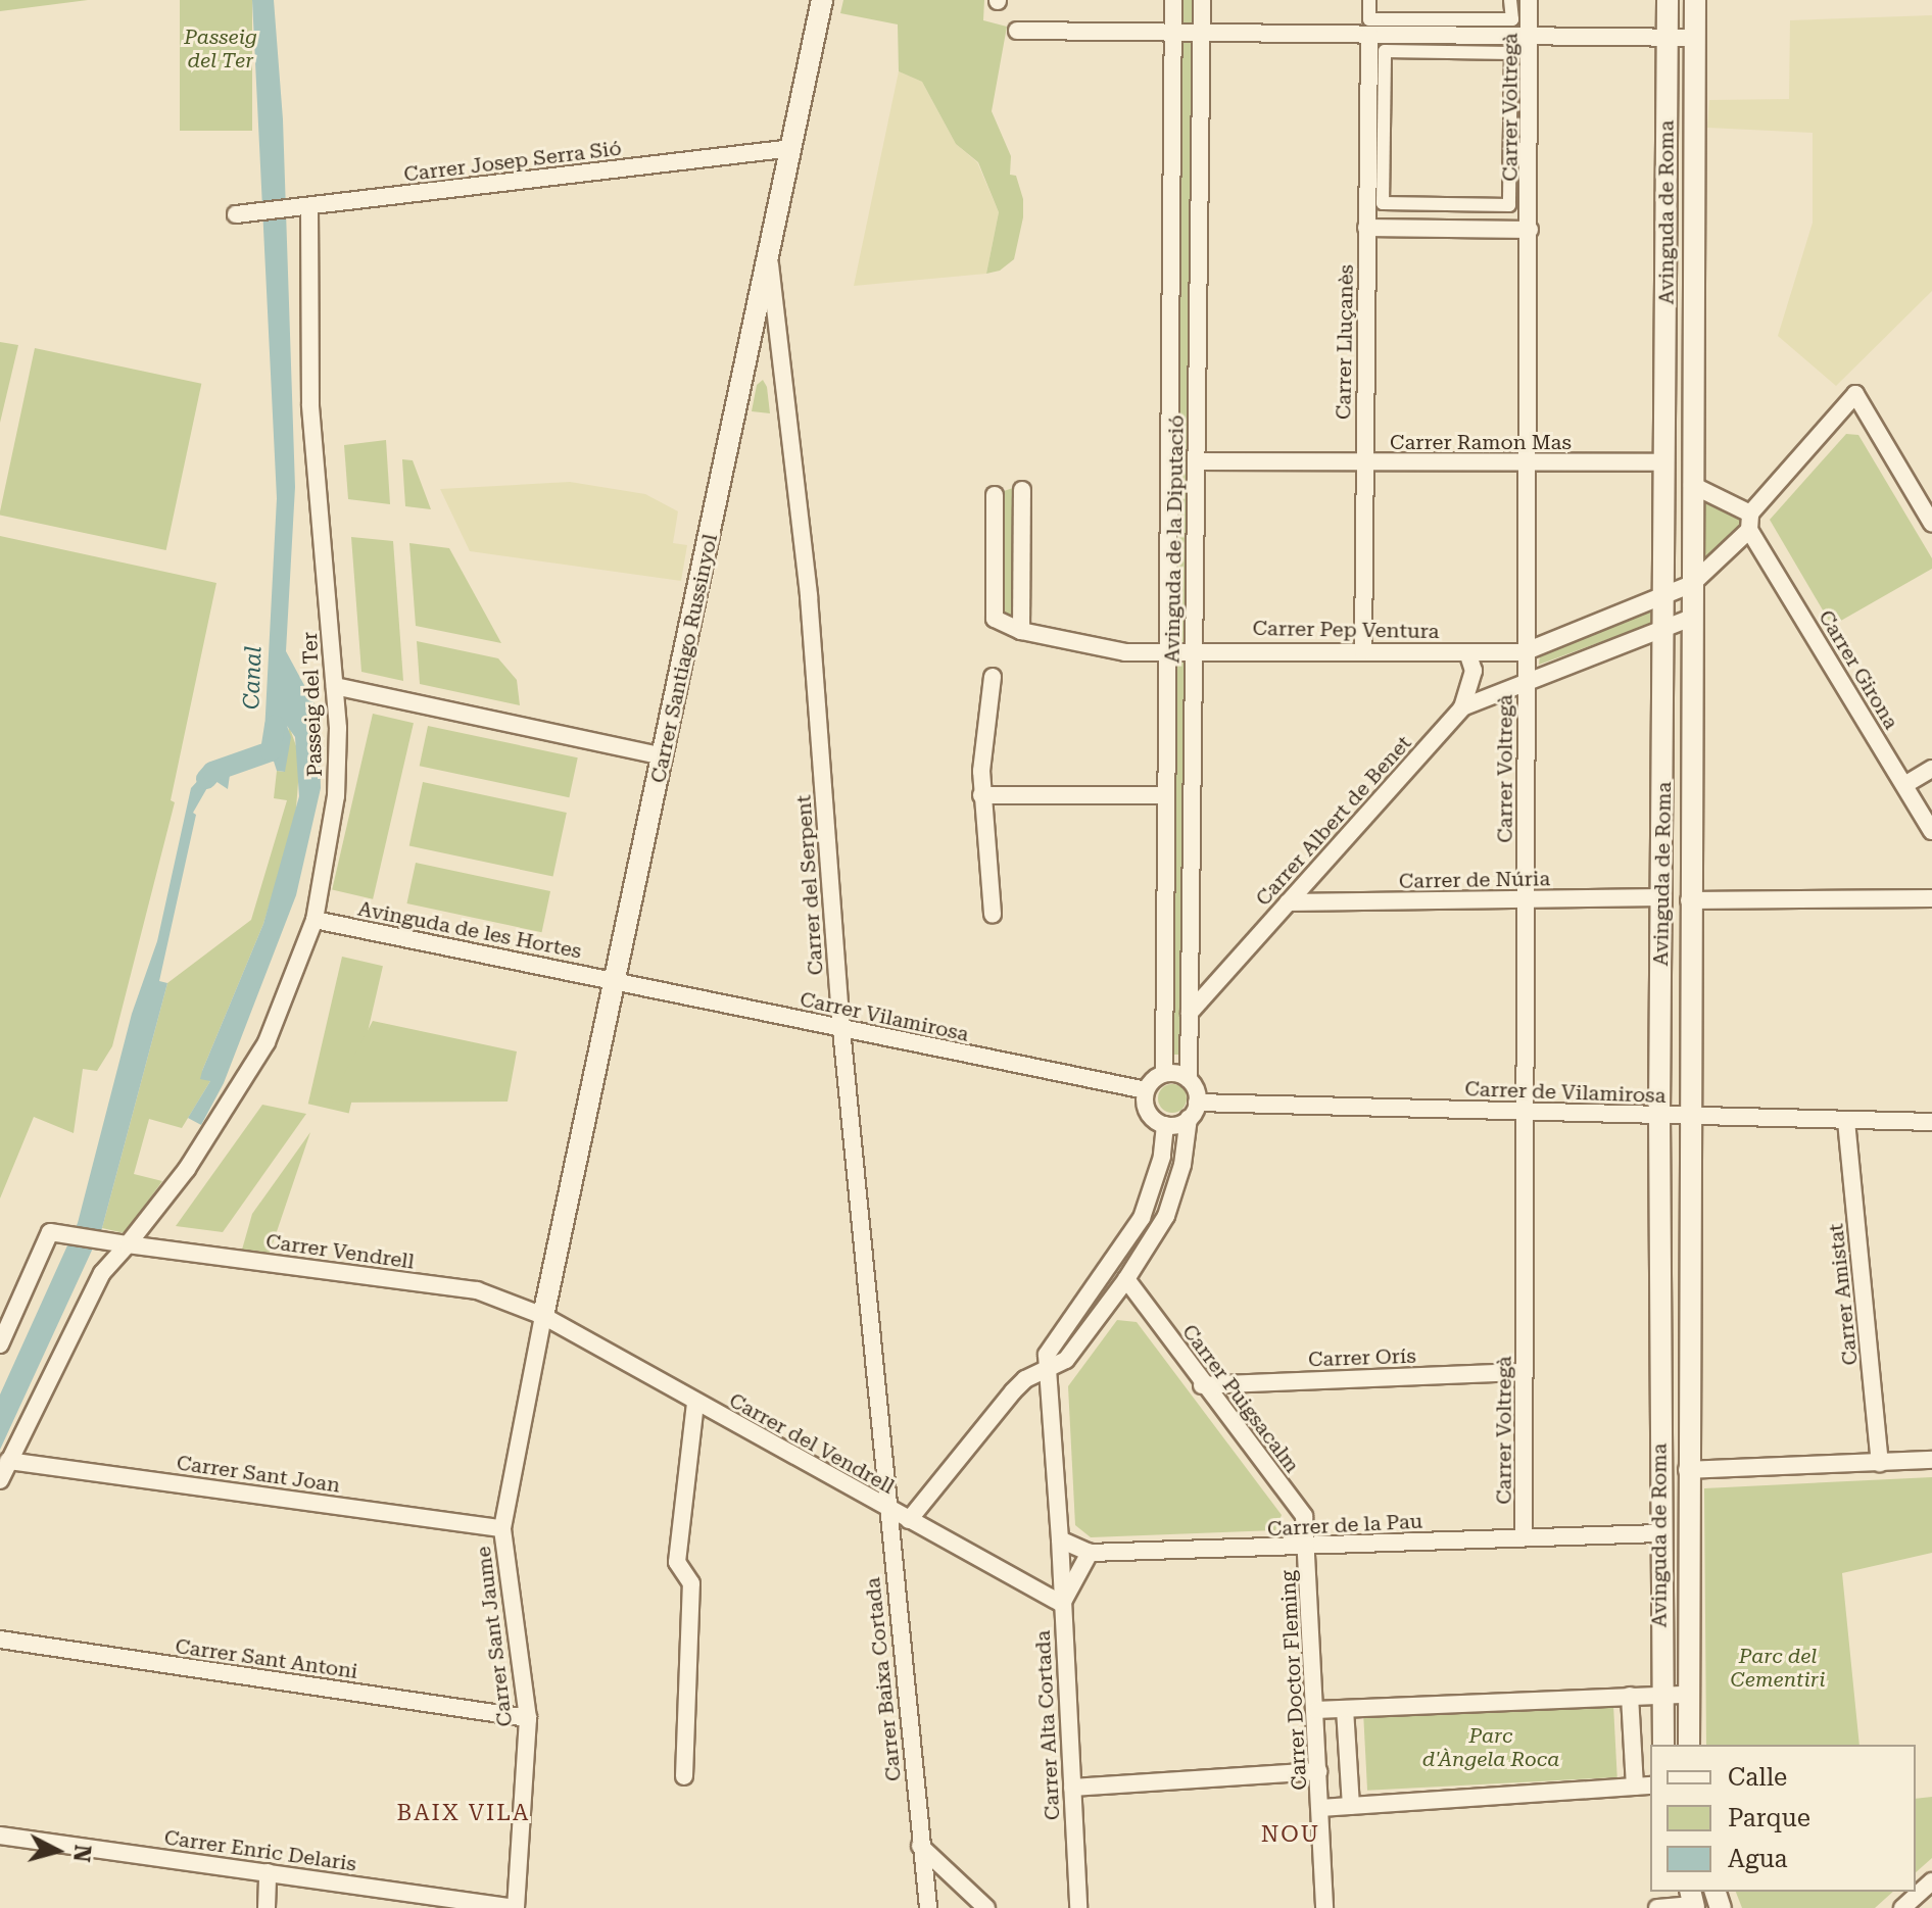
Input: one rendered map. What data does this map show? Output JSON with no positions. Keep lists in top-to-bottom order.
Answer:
{
  "streets": {
    "street": [
      "Carrer Voltregà",
      "Carrer Josep Serra Sió",
      "Avinguda de Roma",
      "Carrer Lluçanès",
      "Carrer Ramon Mas",
      "Avinguda de la Diputació",
      "Carrer Pep Ventura",
      "Carrer Santiago Russinyol",
      "Carrer Girona",
      "Passeig del Ter",
      "Carrer Albert de Benet",
      "Carrer de Núria",
      "Carrer del Serpent",
      "Avinguda de les Hortes",
      "Carrer Vilamirosa",
      "Carrer de Vilamirosa",
      "Carrer Vendrell",
      "Carrer Amistat",
      "Carrer Orís",
      "Carrer Puigsacalm",
      "Carrer del Vendrell",
      "Carrer Sant Joan",
      "Carrer de la Pau",
      "Carrer Sant Jaume",
      "Carrer Sant Antoni",
      "Carrer Baixa Cortada",
      "Carrer Doctor Fleming",
      "Carrer Alta Cortada",
      "Carrer Enric Delaris"
    ]
  },
  "crossings": [
    ["Carrer Voltregà", "Carrer Ramon Mas"],
    ["Carrer Voltregà", "Carrer Pep Ventura"],
    ["Carrer Voltregà", "Carrer Albert de Benet"],
    ["Carrer Voltregà", "Carrer de Núria"],
    ["Carrer Voltregà", "Carrer de Vilamirosa"],
    ["Carrer Voltregà", "Carrer Orís"],
    ["Carrer Voltregà", "Carrer de la Pau"],
    ["Carrer Josep Serra Sió", "Carrer Santiago Russinyol"],
    ["Carrer Josep Serra Sió", "Passeig del Ter"],
    ["Avinguda de Roma", "Carrer Ramon Mas"],
    ["Avinguda de Roma", "Carrer Albert de Benet"],
    ["Avinguda de Roma", "Carrer de Núria"],
    ["Avinguda de Roma", "Carrer de Vilamirosa"],
    ["Avinguda de Roma", "Carrer de la Pau"],
    ["Carrer Lluçanès", "Carrer Ramon Mas"],
    ["Carrer Lluçanès", "Carrer Pep Ventura"],
    ["Carrer Ramon Mas", "Avinguda de la Diputació"],
    ["Avinguda de la Diputació", "Carrer Pep Ventura"],
    ["Avinguda de la Diputació", "Carrer Albert de Benet"],
    ["Avinguda de la Diputació", "Carrer Vilamirosa"],
    ["Avinguda de la Diputació", "Carrer de Vilamirosa"],
    ["Carrer Santiago Russinyol", "Carrer del Serpent"],
    ["Carrer Santiago Russinyol", "Avinguda de les Hortes"],
    ["Carrer Santiago Russinyol", "Carrer Vilamirosa"],
    ["Carrer Santiago Russinyol", "Carrer Vendrell"],
    ["Carrer Santiago Russinyol", "Carrer del Vendrell"],
    ["Carrer Santiago Russinyol", "Carrer Sant Jaume"],
    ["Passeig del Ter", "Avinguda de les Hortes"],
    ["Passeig del Ter", "Carrer Vendrell"],
    ["Passeig del Ter", "Carrer Sant Joan"],
    ["Carrer Albert de Benet", "Carrer de Núria"],
    ["Carrer del Serpent", "Carrer Vilamirosa"],
    ["Carrer del Serpent", "Carrer del Vendrell"],
    ["Carrer del Serpent", "Carrer Baixa Cortada"],
    ["Avinguda de les Hortes", "Carrer Vilamirosa"],
    ["Carrer Vilamirosa", "Carrer de Vilamirosa"],
    ["Carrer de Vilamirosa", "Carrer Amistat"],
    ["Carrer Vendrell", "Carrer del Vendrell"],
    ["Carrer Vendrell", "Carrer Sant Jaume"],
    ["Carrer Orís", "Carrer Puigsacalm"],
    ["Carrer Puigsacalm", "Carrer de la Pau"],
    ["Carrer Puigsacalm", "Carrer Doctor Fleming"],
    ["Carrer del Vendrell", "Carrer Sant Jaume"],
    ["Carrer del Vendrell", "Carrer Baixa Cortada"],
    ["Carrer del Vendrell", "Carrer Alta Cortada"],
    ["Carrer Sant Joan", "Carrer Sant Jaume"],
    ["Carrer de la Pau", "Carrer Doctor Fleming"],
    ["Carrer Sant Jaume", "Carrer Sant Antoni"],
    ["Carrer Sant Jaume", "Carrer Enric Delaris"]
  ],
  "districts": ["BAIX VILA", "NOU"],
  "water": ["Canal"],
  "parks": ["Passeig del Ter", "Parc del Cementiri", "Parc d'Àngela Roca"],
  "legend": ["Calle", "Parque", "Agua"],
  "north": "right"
}
